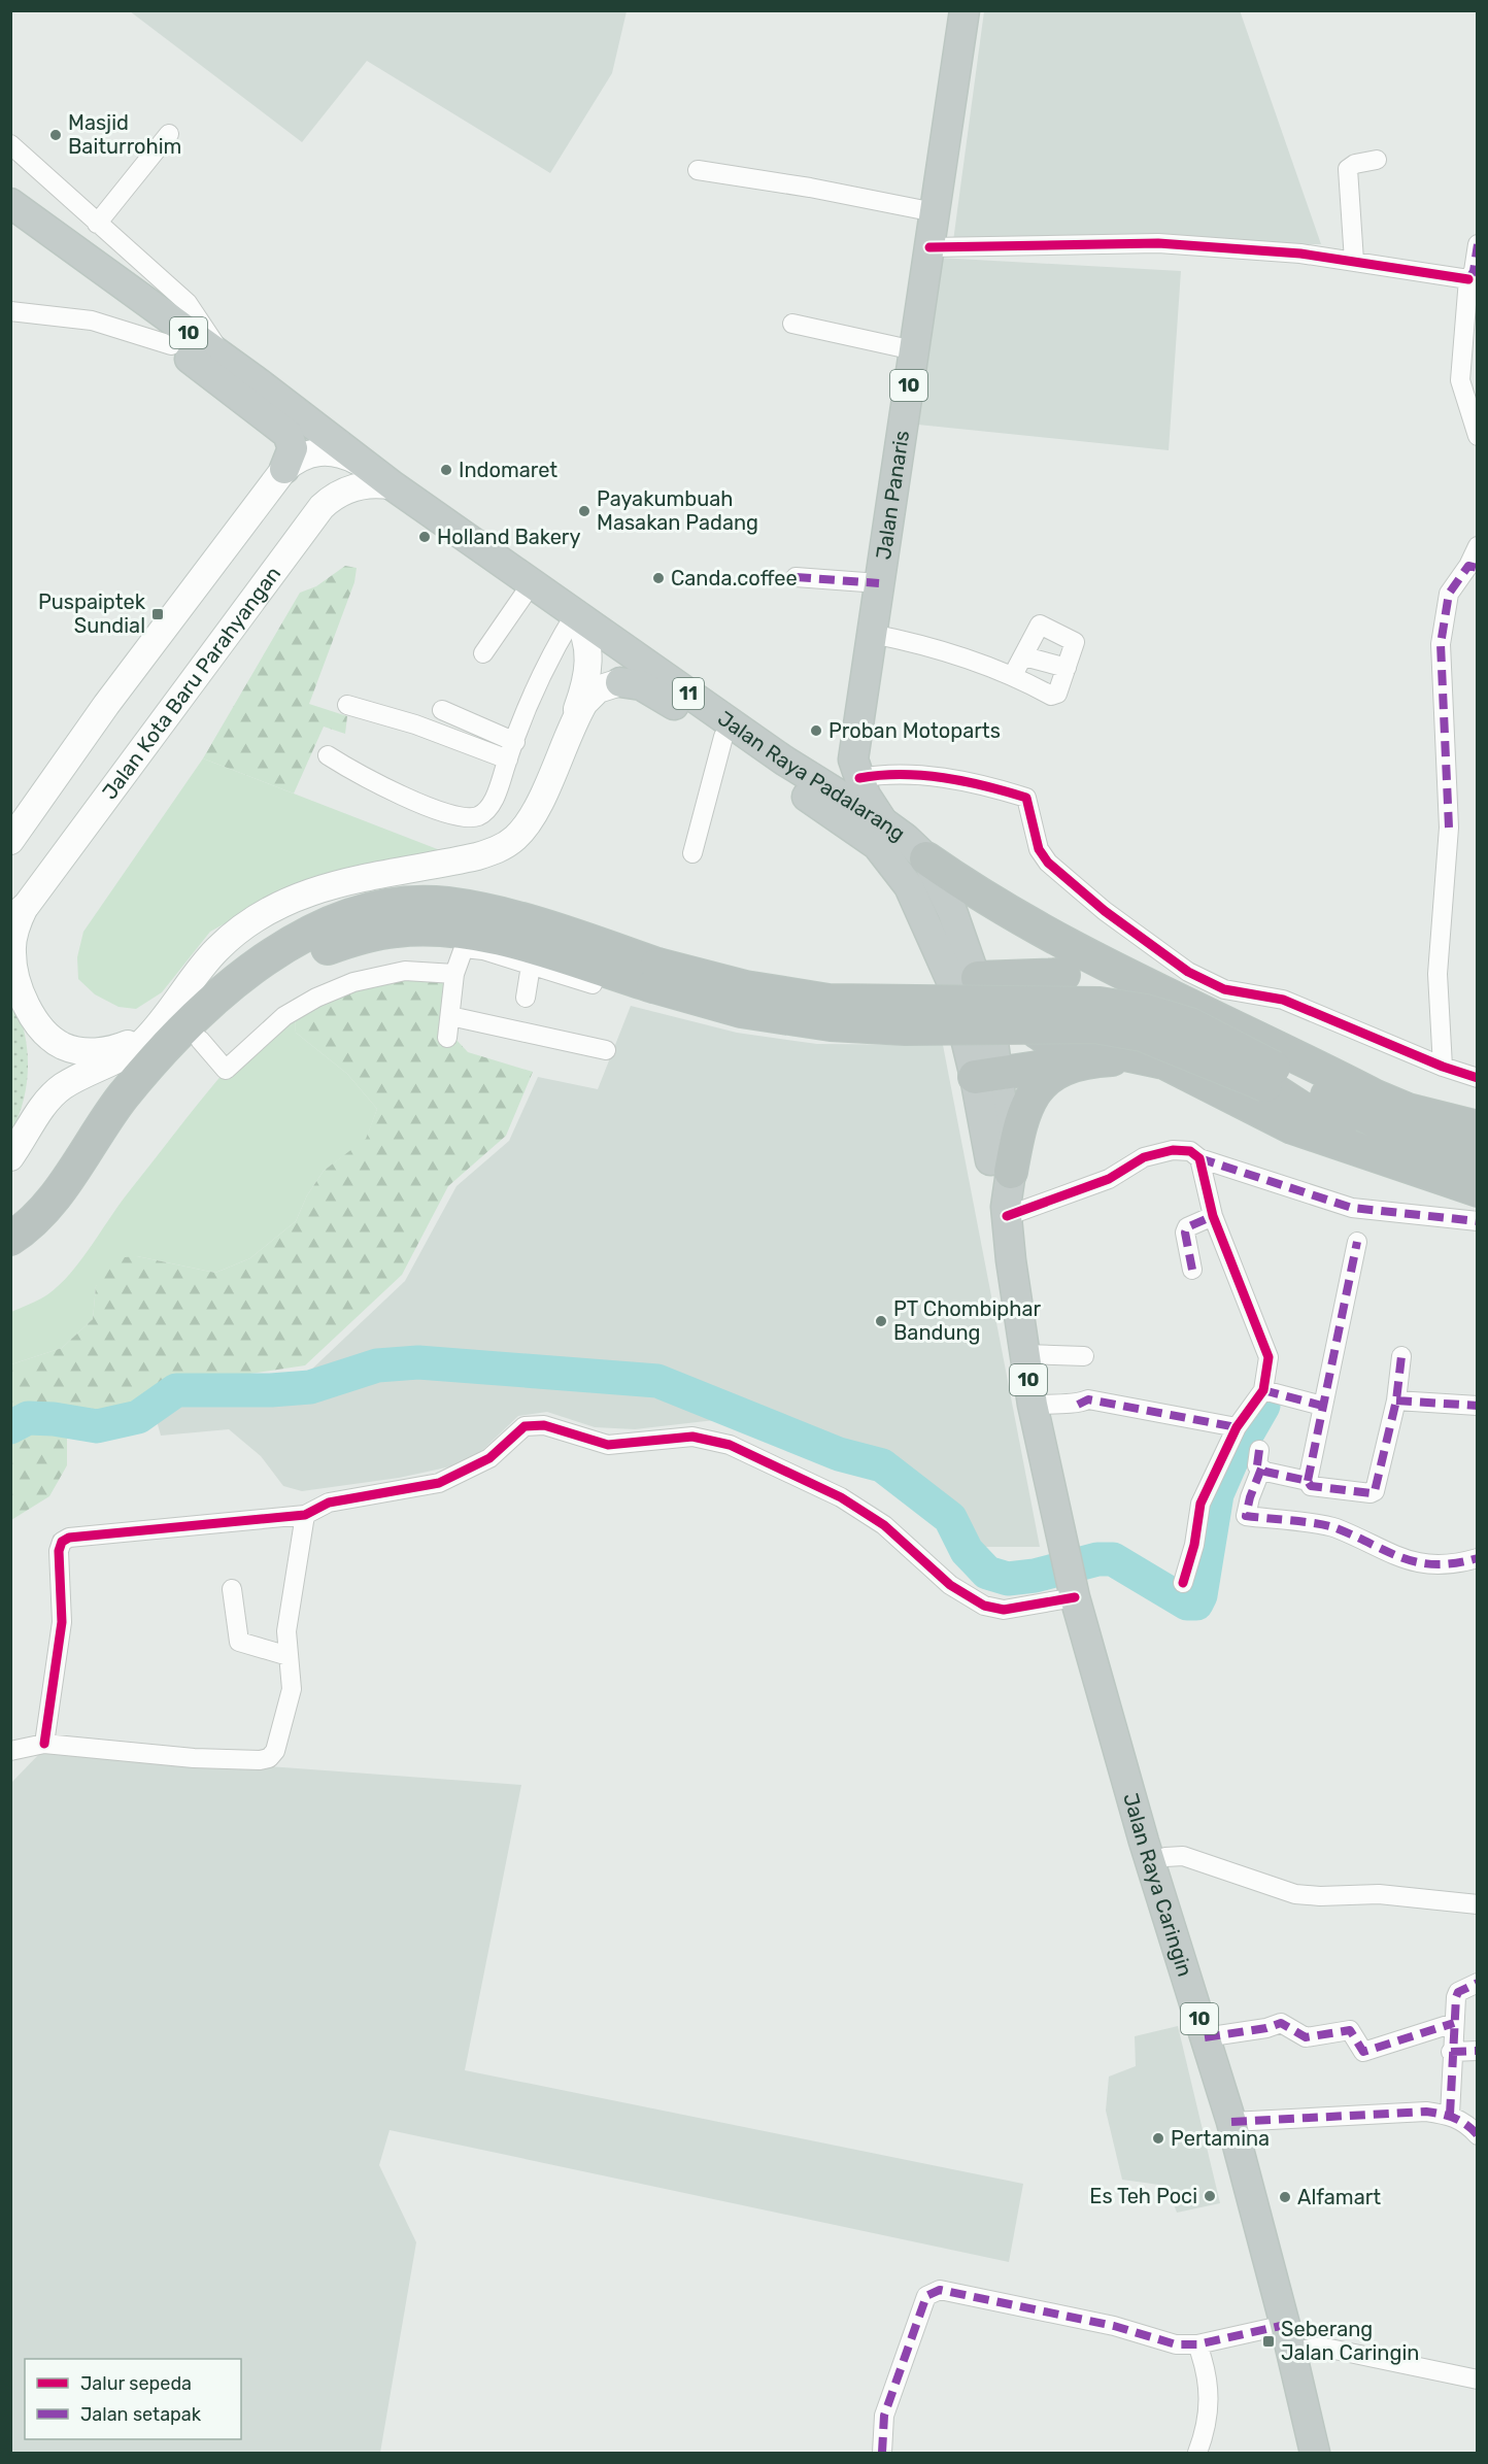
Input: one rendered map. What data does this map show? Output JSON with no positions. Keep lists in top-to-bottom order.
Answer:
{
  "streets": {
    "highway": [
      "10",
      "Jalan Panaris",
      "11",
      "Jalan Raya Padalarang",
      "Jalan Raya Caringin"
    ],
    "main road": ["Jalan Kota Baru Parahyangan"]
  },
  "crossings": [
    ["10", "Jalan Raya Padalarang"],
    ["10", "Jalan Raya Caringin"],
    ["Jalan Kota Baru Parahyangan", "Jalan Raya Padalarang"]
  ],
  "places": {
    "other": [
      "Masjid Baiturrohim",
      "Indomaret",
      "Payakumbuah Masakan Padang",
      "Holland Bakery",
      "Canda.coffee",
      "Proban Motoparts",
      "PT Chombiphar Bandung",
      "Pertamina",
      "Es Teh Poci",
      "Alfamart"
    ],
    "transit": ["Puspaiptek Sundial", "Seberang Jalan Caringin"]
  },
  "legend": ["Jalur sepeda", "Jalan setapak"]
}
